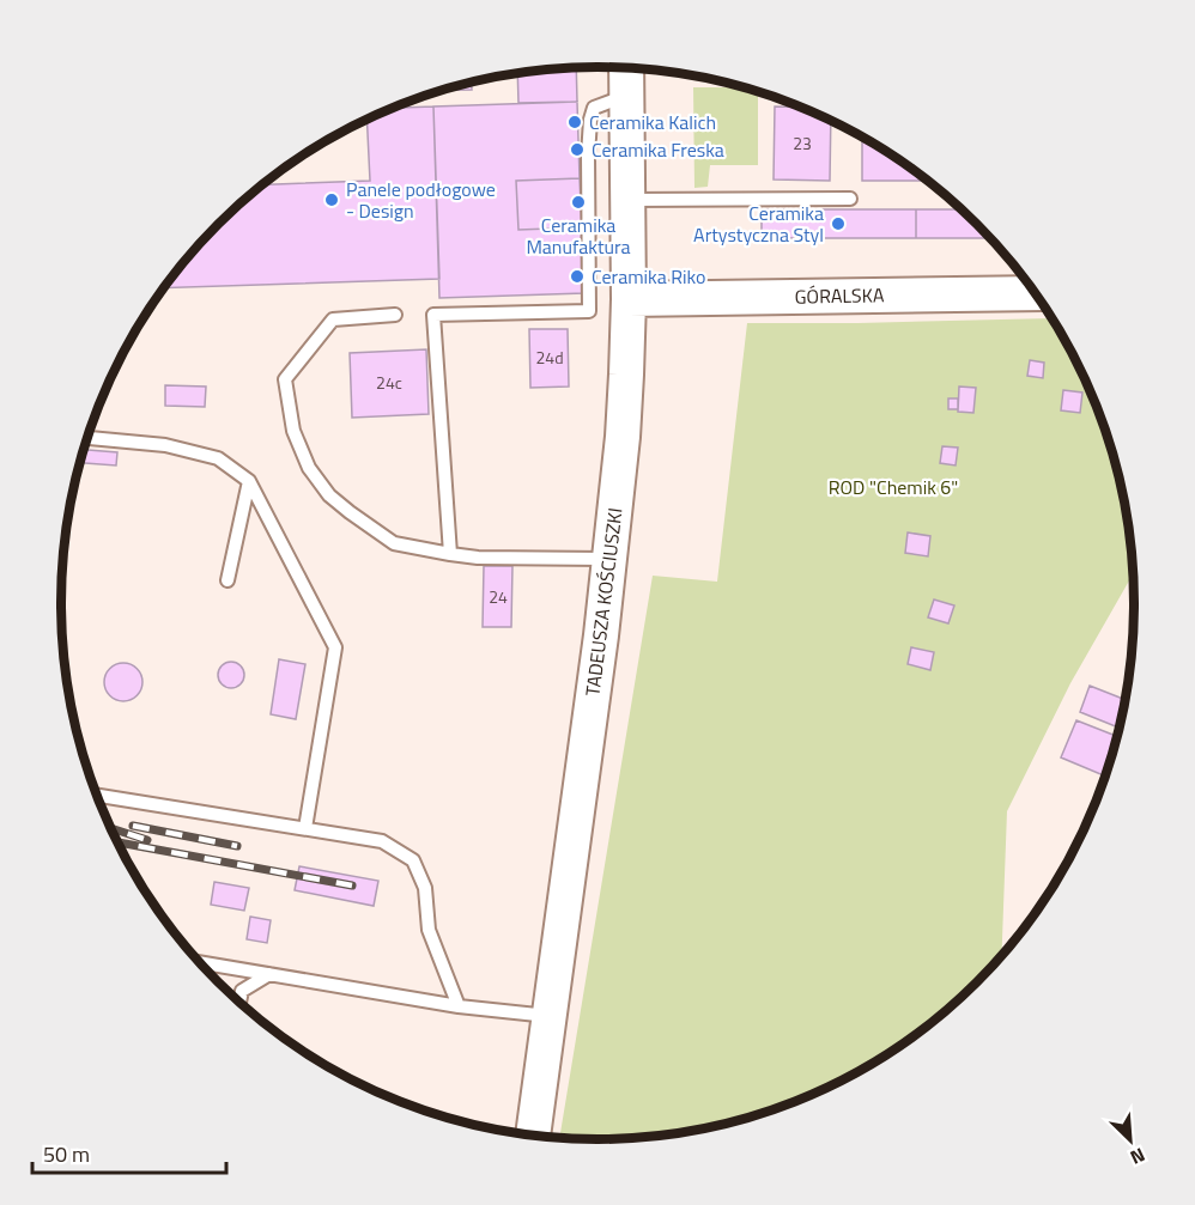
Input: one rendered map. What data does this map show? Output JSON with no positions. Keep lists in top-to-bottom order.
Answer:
{
  "streets": {
    "main road": ["GÓRALSKA", "TADEUSZA KOŚCIUSZKI"]
  },
  "crossings": [
    ["GÓRALSKA", "TADEUSZA KOŚCIUSZKI"]
  ],
  "parks": ["ROD \"Chemik 6\""],
  "places": [
    "Ceramika Kalich",
    "Ceramika Freska",
    "Panele podłogowe - Design",
    "Ceramika Manufaktura",
    "Ceramika Artystyczna Styl",
    "Ceramika Riko"
  ],
  "house_numbers": [
    "23",
    "24d",
    "24c",
    "24"
  ],
  "scale_bar": "50 m",
  "north": "bottom right"
}
